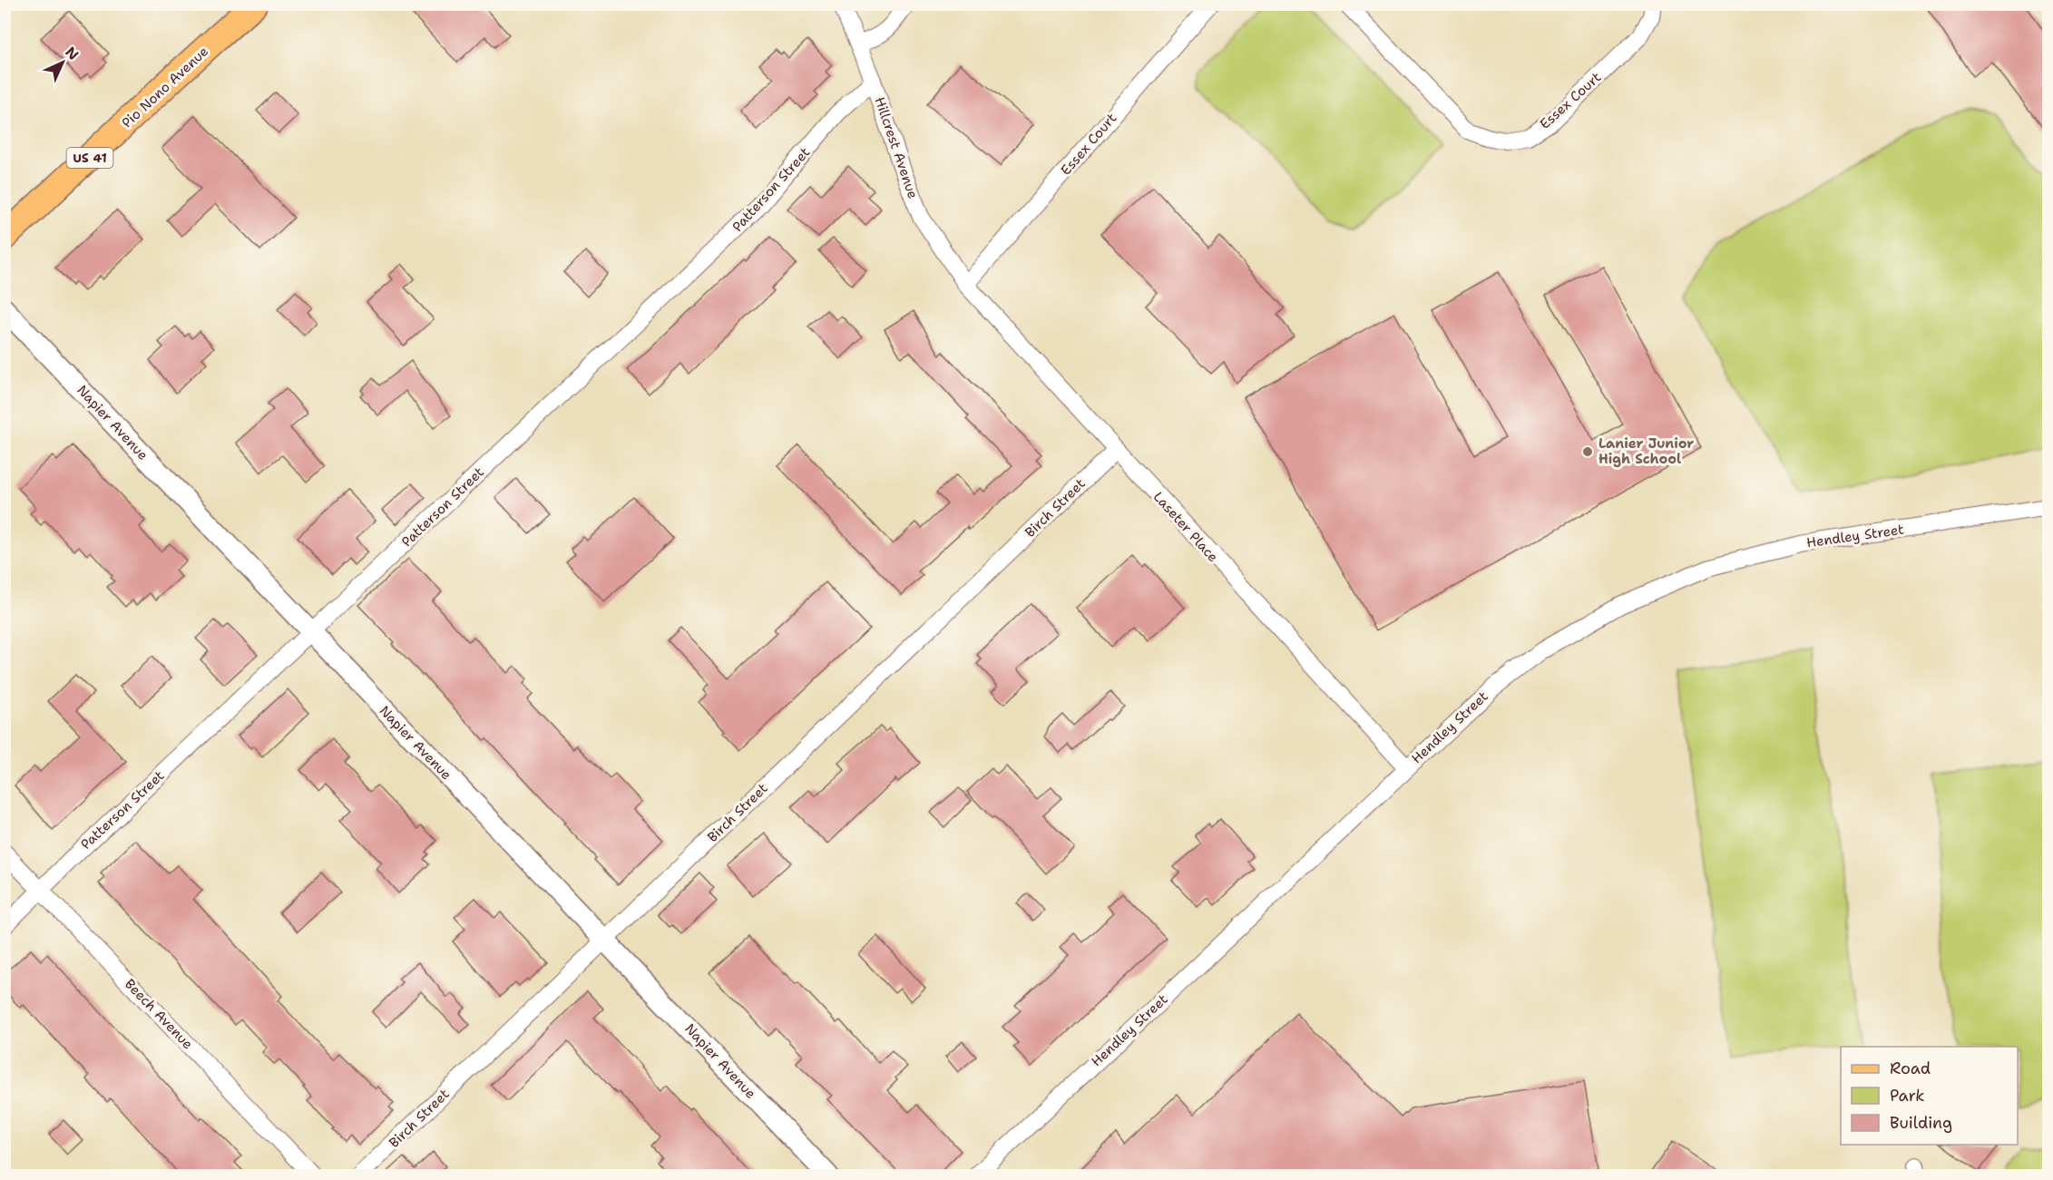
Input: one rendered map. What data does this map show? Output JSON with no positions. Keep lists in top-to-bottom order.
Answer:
{
  "streets": {
    "main road": ["Pio Nono Avenue", "US 41"],
    "street": [
      "Essex Court",
      "Hillcrest Avenue",
      "Patterson Street",
      "Napier Avenue",
      "Birch Street",
      "Laseter Place",
      "Hendley Street",
      "Beech Avenue"
    ]
  },
  "crossings": [
    ["Essex Court", "Hillcrest Avenue"],
    ["Essex Court", "Laseter Place"],
    ["Hillcrest Avenue", "Patterson Street"],
    ["Hillcrest Avenue", "Laseter Place"],
    ["Patterson Street", "Napier Avenue"],
    ["Patterson Street", "Beech Avenue"],
    ["Napier Avenue", "Birch Street"],
    ["Birch Street", "Laseter Place"],
    ["Laseter Place", "Hendley Street"]
  ],
  "places": ["Lanier Junior High School"],
  "legend": ["Road", "Park", "Building"],
  "north": "top right"
}
